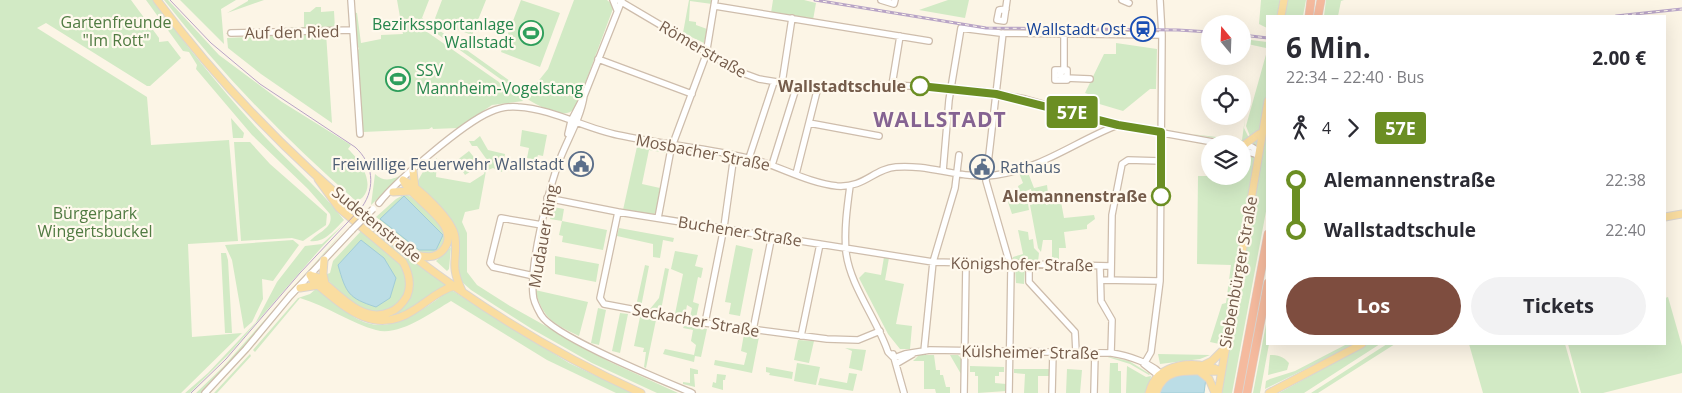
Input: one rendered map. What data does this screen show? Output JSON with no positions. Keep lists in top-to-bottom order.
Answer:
{
  "streets": {
    "main road": ["Sudetenstraße", "Siebenbürger Straße"],
    "street": [
      "Auf den Ried",
      "Römerstraße",
      "Mosbacher Straße",
      "Buchener Straße",
      "Mudauer Ring",
      "Königshofer Straße",
      "Seckacher Straße",
      "Külsheimer Straße"
    ]
  },
  "crossings": [
    ["Römerstraße", "Mosbacher Straße"],
    ["Römerstraße", "Mudauer Ring"],
    ["Mosbacher Straße", "Mudauer Ring"],
    ["Buchener Straße", "Mudauer Ring"],
    ["Buchener Straße", "Königshofer Straße"],
    ["Buchener Straße", "Seckacher Straße"]
  ],
  "districts": ["WALLSTADT"],
  "parks": ["Gartenfreunde \"Im Rott\"", "Bürgerpark Wingertsbuckel"],
  "places": {
    "station": ["Wallstadt Ost"],
    "sports": ["Bezirkssportanlage Wallstadt", "SSV Mannheim-Vogelstang"],
    "other": ["Wallstadtschule", "Alemannenstraße"],
    "public building": ["Freiwillige Feuerwehr Wallstadt", "Rathaus"]
  },
  "lines": ["bus line 57E"],
  "north": "top",
  "page": {
    "on_map": "57E",
    "heading": ["6 Min.", "22:34 – 22:40 · Bus", "2.00 €"],
    "legs": ["4", "57E"],
    "list": [
      {
        "name": "Alemannenstraße",
        "value": "22:38"
      },
      {
        "name": "Wallstadtschule",
        "value": "22:40"
      }
    ],
    "buttons": ["Los", "Tickets"]
  }
}
